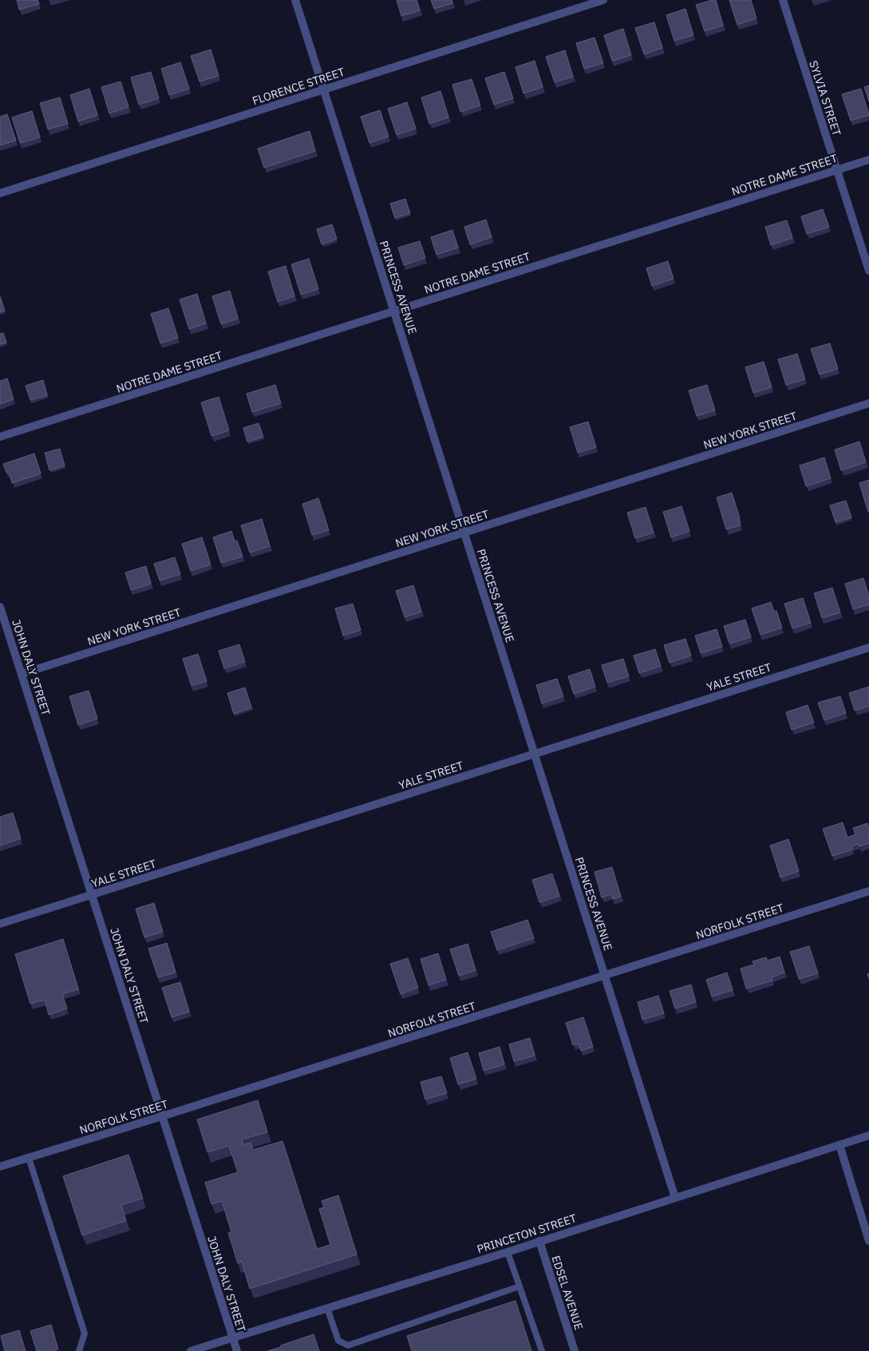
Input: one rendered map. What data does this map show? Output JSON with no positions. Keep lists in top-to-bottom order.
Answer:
{
  "streets": {
    "street": [
      "FLORENCE STREET",
      "SYLVIA STREET",
      "NOTRE DAME STREET",
      "PRINCESS AVENUE",
      "NEW YORK STREET",
      "JOHN DALY STREET",
      "YALE STREET",
      "NORFOLK STREET",
      "PRINCETON STREET",
      "EDSEL AVENUE"
    ]
  },
  "crossings": [
    ["FLORENCE STREET", "PRINCESS AVENUE"],
    ["SYLVIA STREET", "NOTRE DAME STREET"],
    ["NOTRE DAME STREET", "PRINCESS AVENUE"],
    ["PRINCESS AVENUE", "NEW YORK STREET"],
    ["PRINCESS AVENUE", "YALE STREET"],
    ["PRINCESS AVENUE", "NORFOLK STREET"],
    ["PRINCESS AVENUE", "PRINCETON STREET"],
    ["NEW YORK STREET", "JOHN DALY STREET"],
    ["JOHN DALY STREET", "YALE STREET"],
    ["JOHN DALY STREET", "NORFOLK STREET"],
    ["JOHN DALY STREET", "PRINCETON STREET"],
    ["PRINCETON STREET", "EDSEL AVENUE"]
  ]
}
